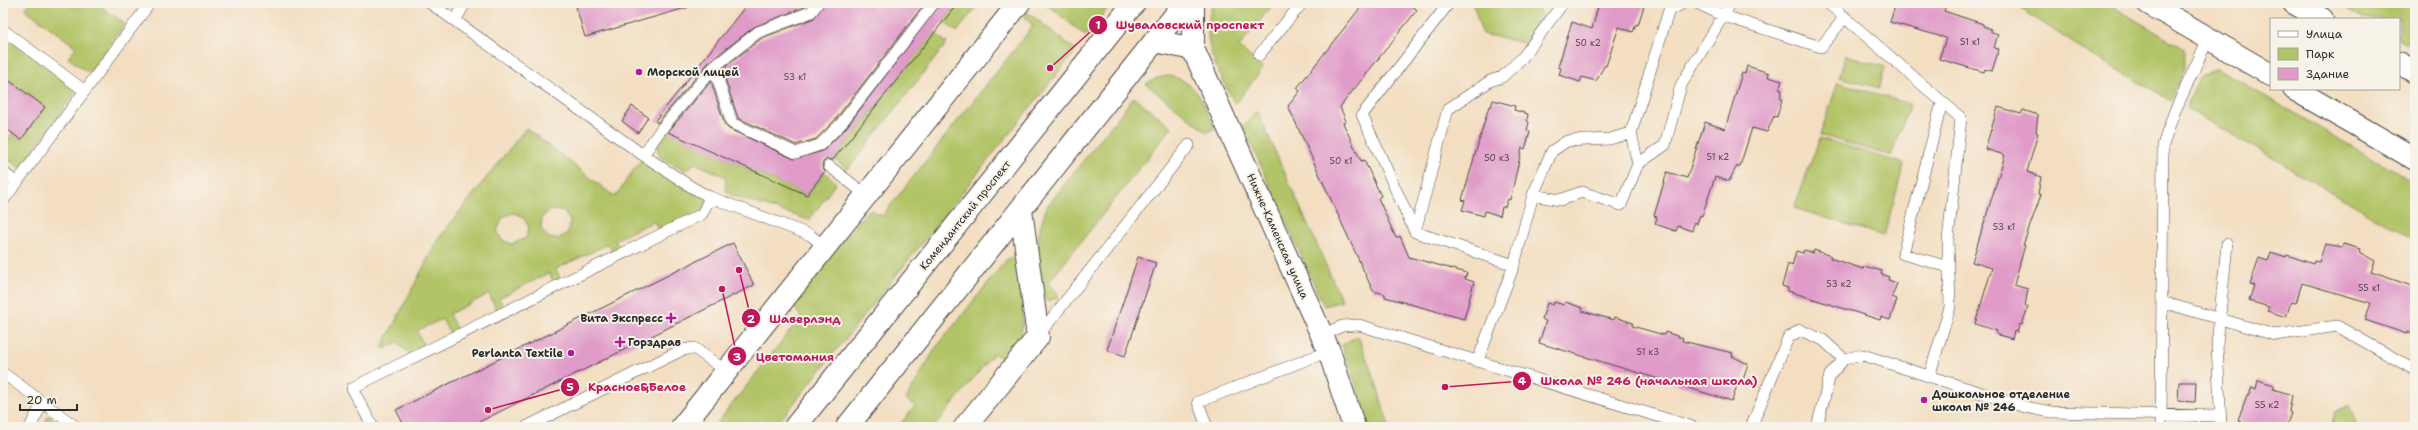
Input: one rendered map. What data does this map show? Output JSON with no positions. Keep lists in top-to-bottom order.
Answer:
{
  "streets": {
    "main road": ["Комендантский проспект", "Нижне-Каменская улица"]
  },
  "places": {
    "other": [
      "Шуваловский проспект",
      "Морской лицей",
      "Шаверлэнд",
      "Цветомания",
      "Perlanta Textile",
      "Школа № 246 (начальная школа)",
      "Дошкольное отделение школы № 246",
      "Красное&Белое"
    ],
    "health": ["Вита Экспресс", "Горздрав"]
  },
  "house_numbers": [
    "51 к1",
    "50 к2",
    "53 к1",
    "51 к2",
    "50 к3",
    "50 к1",
    "53 к1",
    "53 к2",
    "55 к1",
    "51 к3",
    "55 к2"
  ],
  "legend": ["Улица", "Парк", "Здание"],
  "scale_bar": "20 m"
}
